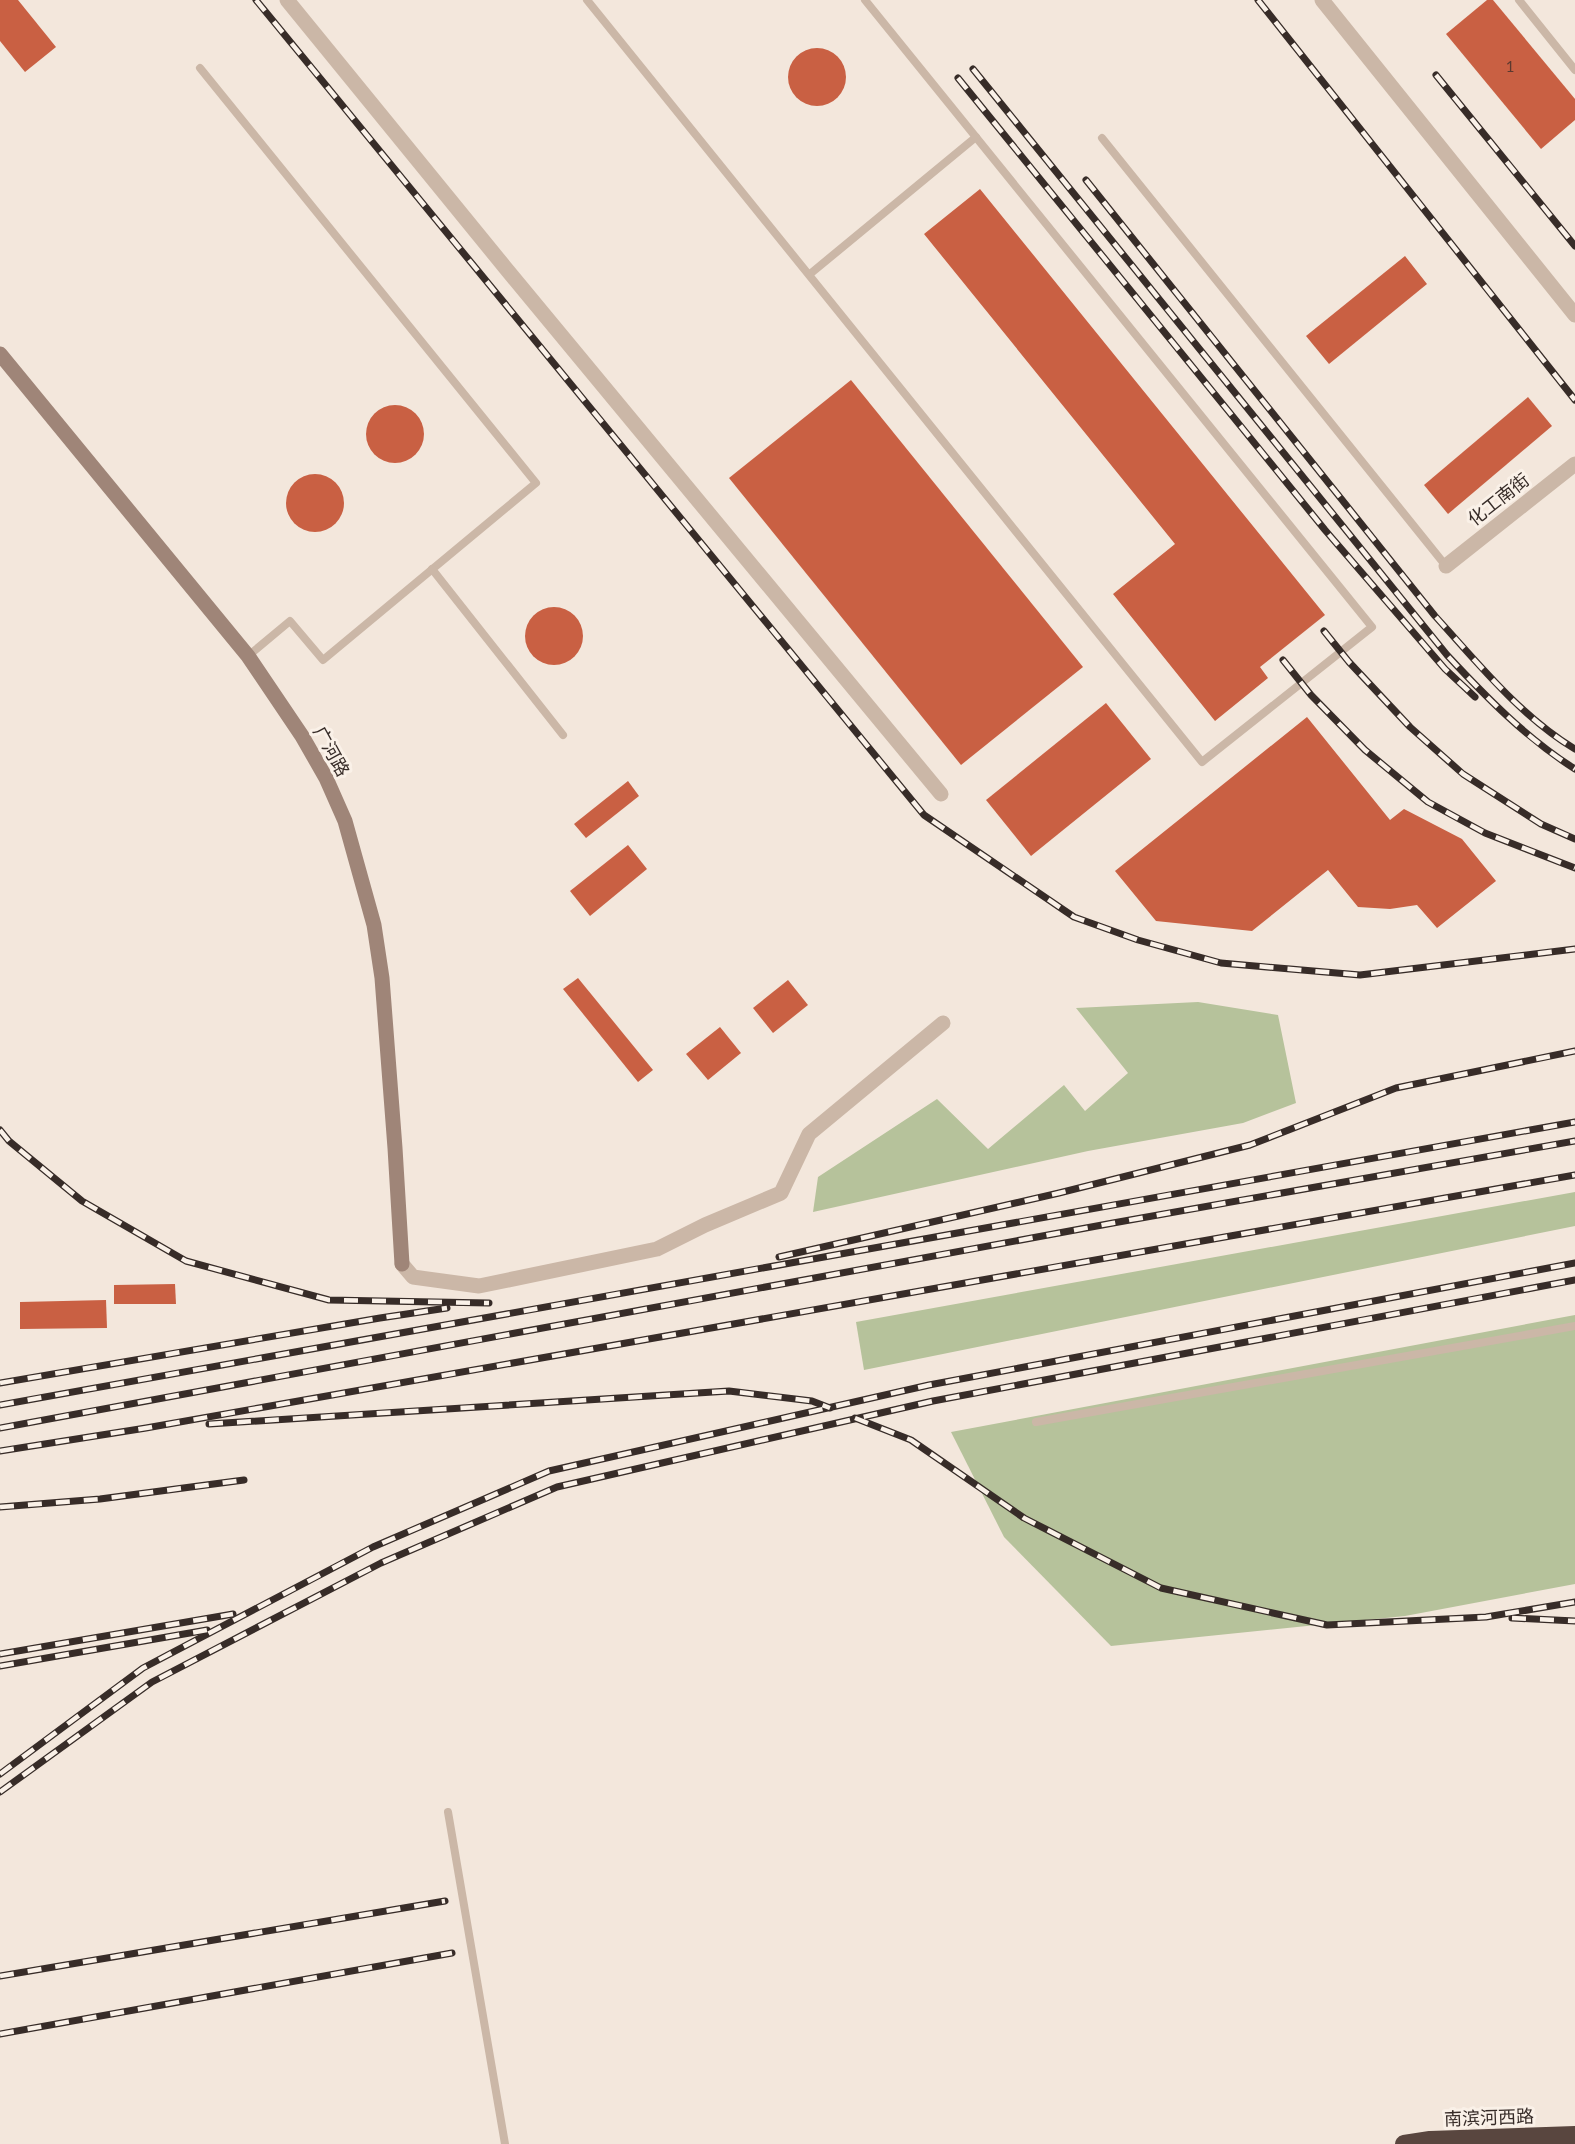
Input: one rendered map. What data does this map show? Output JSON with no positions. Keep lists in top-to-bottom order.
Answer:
{
  "streets": {
    "highway": ["南滨河西路"],
    "street": ["化工南街", "广河路"]
  },
  "house_numbers": ["1"]
}
